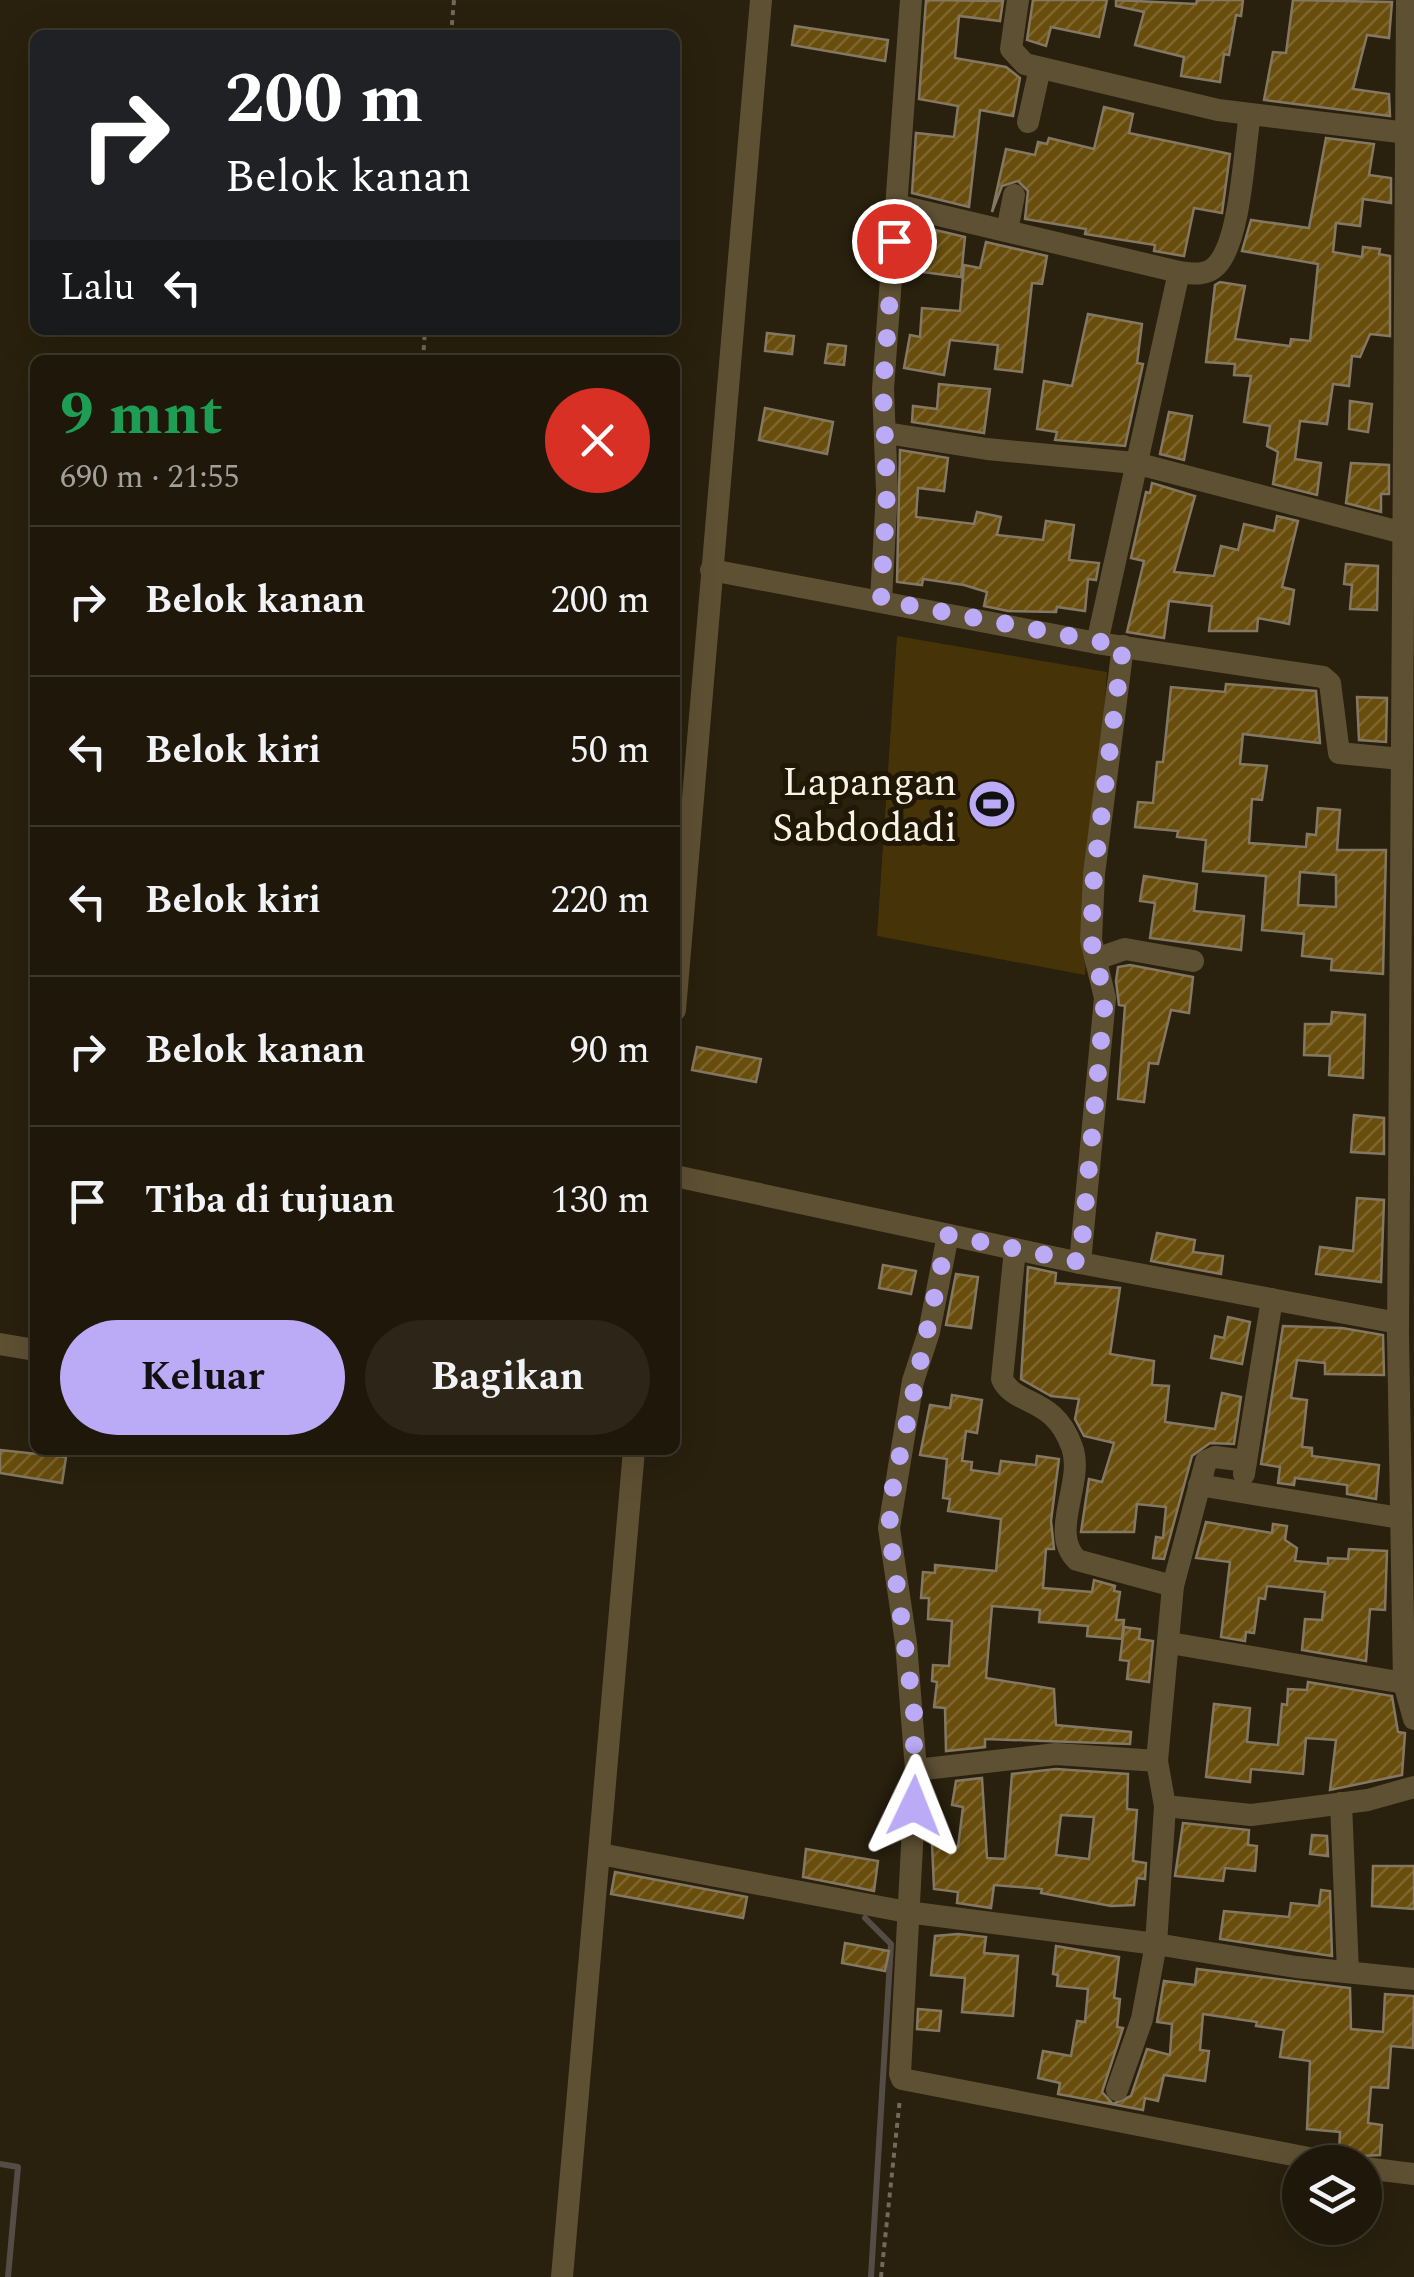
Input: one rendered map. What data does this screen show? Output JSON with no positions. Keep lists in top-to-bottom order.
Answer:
{
  "places": {
    "sports": ["Lapangan Sabdodadi"]
  },
  "page": {
    "turn": ["200 m", "Belok kanan"],
    "then": "Lalu",
    "heading": ["9 mnt", "690 m · 21:55"],
    "list": [
      {
        "name": "Belok kanan",
        "value": "200 m"
      },
      {
        "name": "Belok kiri",
        "value": "50 m"
      },
      {
        "name": "Belok kiri",
        "value": "220 m"
      },
      {
        "name": "Belok kanan",
        "value": "90 m"
      },
      {
        "name": "Tiba di tujuan",
        "value": "130 m"
      }
    ],
    "buttons": ["Keluar", "Bagikan"]
  }
}
